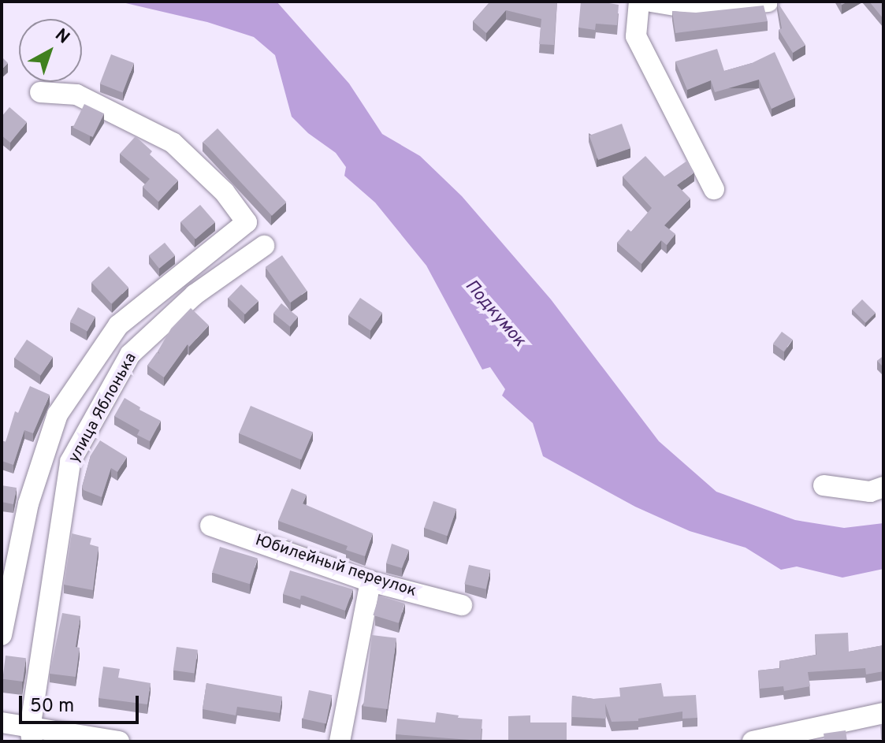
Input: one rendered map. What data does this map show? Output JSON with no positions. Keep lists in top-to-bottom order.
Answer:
{
  "streets": {
    "street": ["улица Яблонька", "Юбилейный переулок"]
  },
  "water": ["Подкумок"],
  "scale_bar": "50 m",
  "north": "top right"
}
